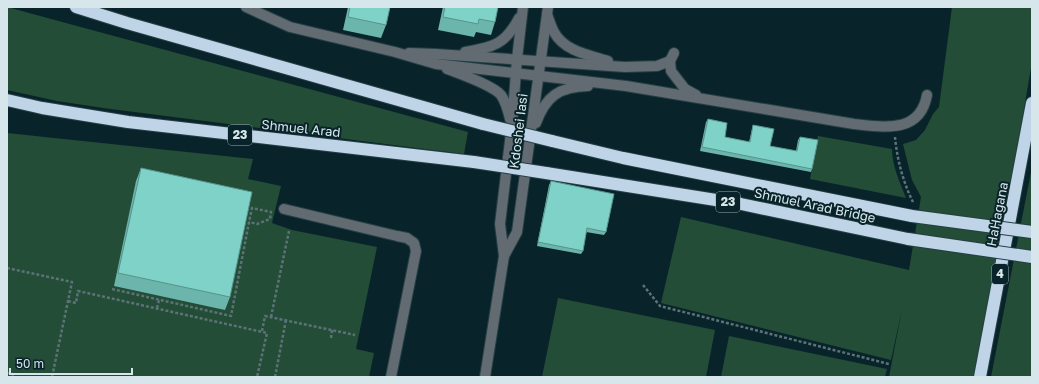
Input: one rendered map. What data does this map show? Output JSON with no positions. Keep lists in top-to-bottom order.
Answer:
{
  "streets": {
    "highway": [
      "Shmuel Arad",
      "23",
      "Shmuel Arad Bridge",
      "HaHagana",
      "4"
    ],
    "street": ["Kdoshei Iasi"]
  },
  "crossings": [
    ["Shmuel Arad", "Shmuel Arad Bridge"]
  ],
  "scale_bar": "50 m"
}
